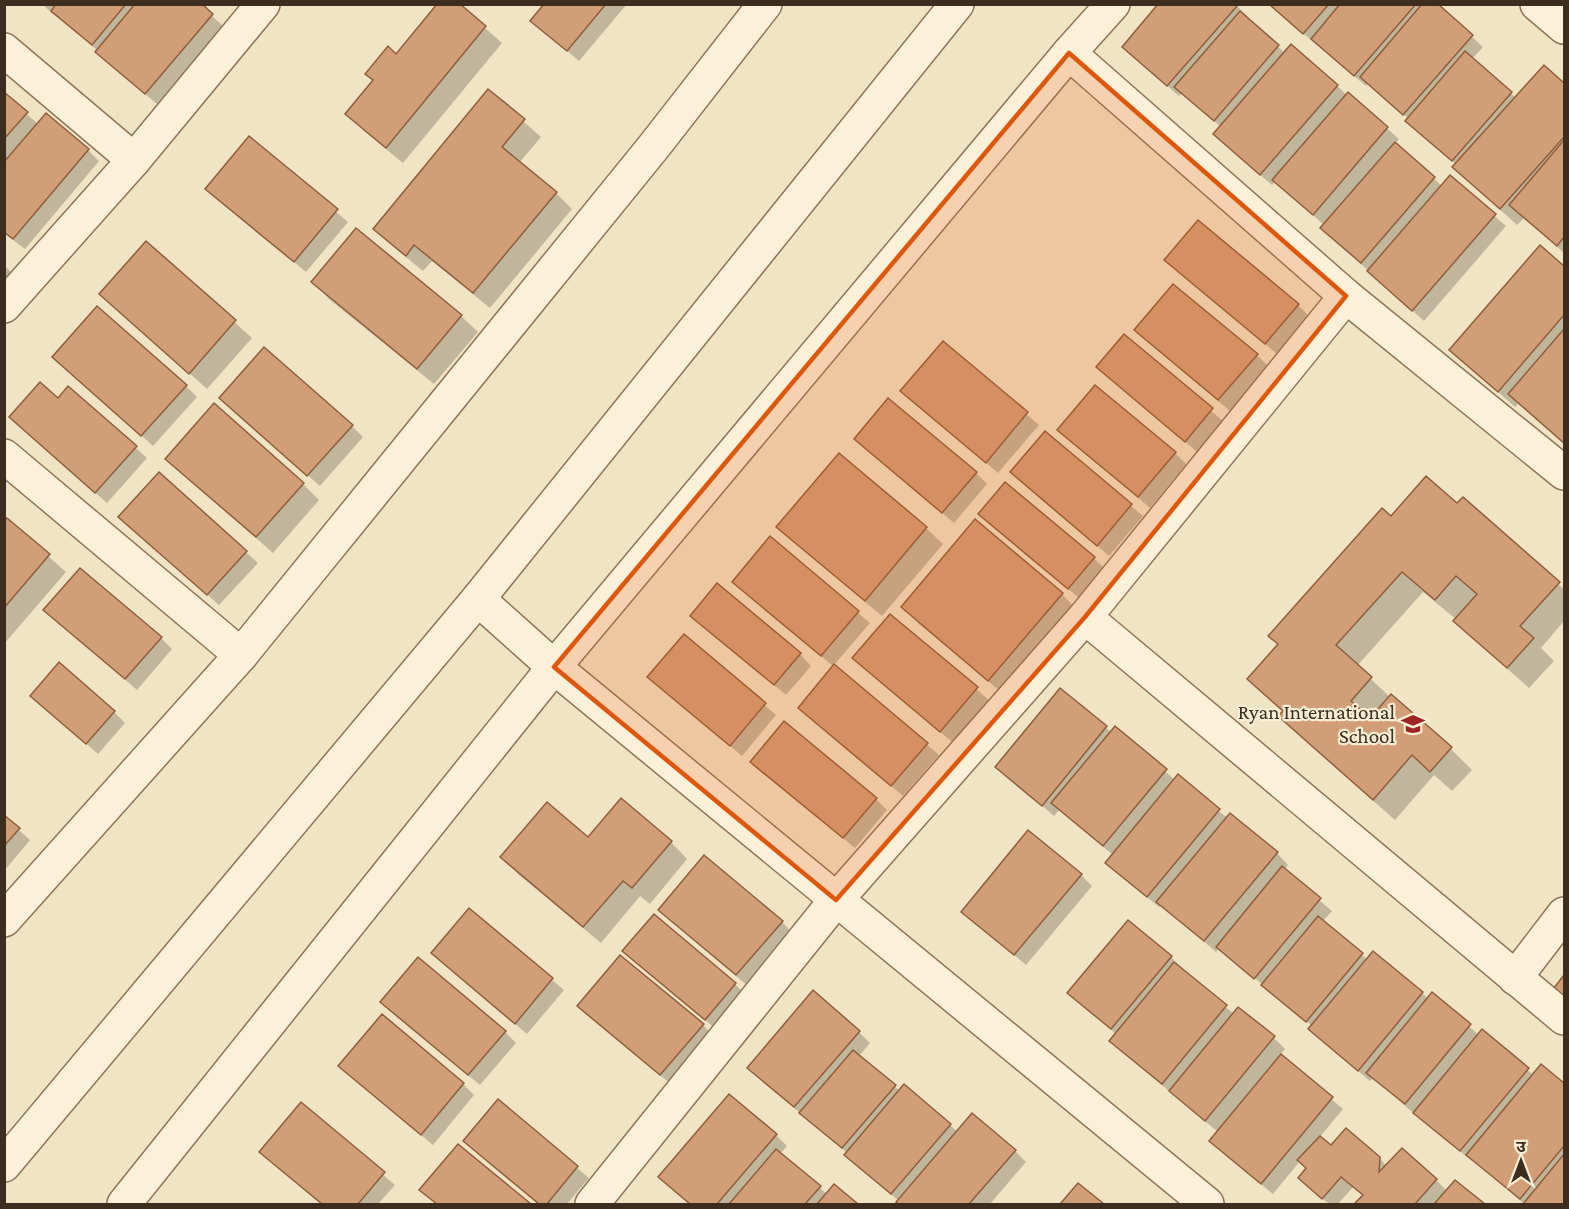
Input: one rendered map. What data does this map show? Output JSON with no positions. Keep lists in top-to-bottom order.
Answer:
{
  "places": {
    "school or university": ["Ryan International School"]
  },
  "north": "top"
}
